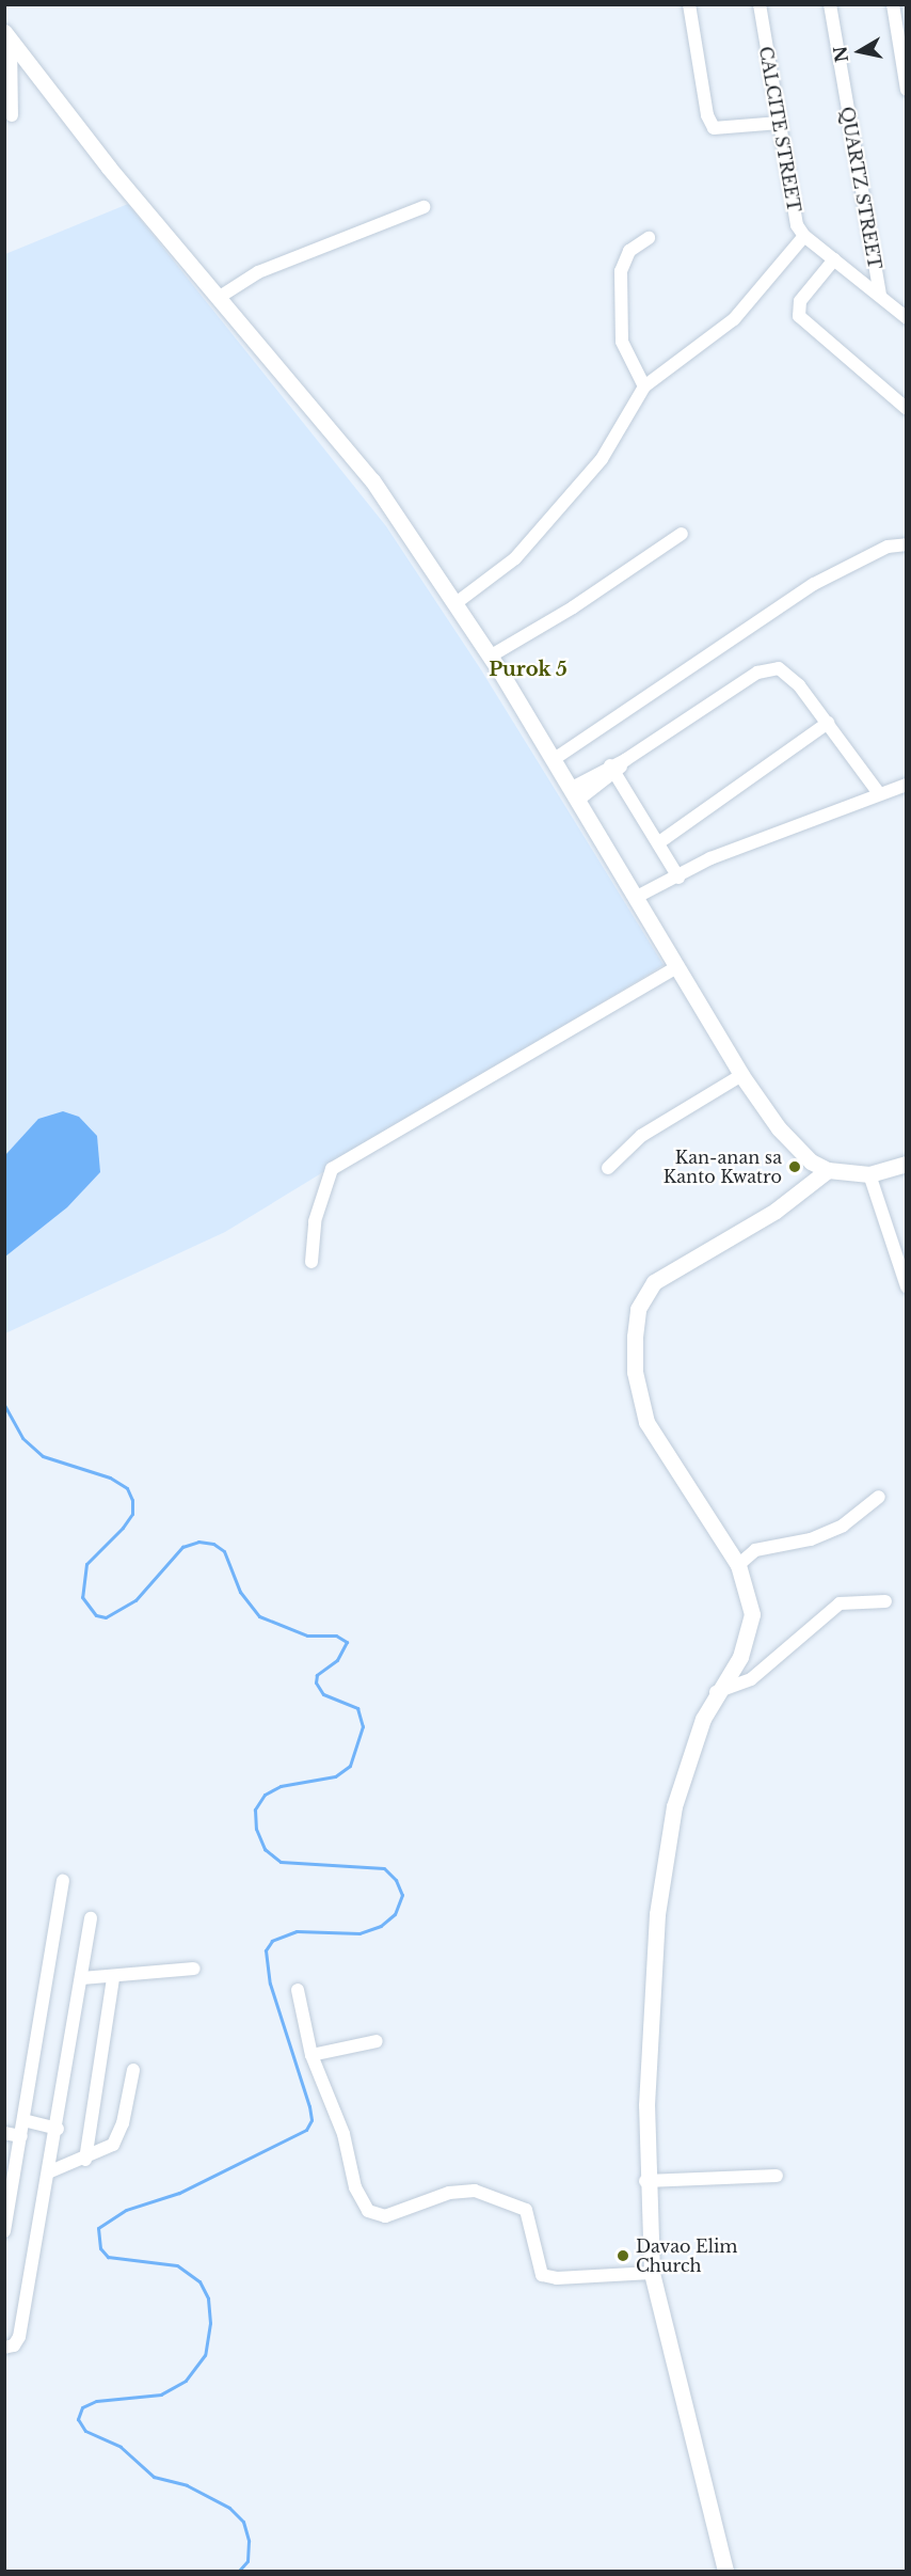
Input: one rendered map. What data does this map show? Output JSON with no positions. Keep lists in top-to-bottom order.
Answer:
{
  "streets": {
    "street": ["CALCITE STREET", "QUARTZ STREET"]
  },
  "crossings": [
    ["CALCITE STREET", "QUARTZ STREET"]
  ],
  "districts": ["Purok 5"],
  "places": ["Kan-anan sa Kanto Kwatro", "Davao Elim Church"],
  "north": "left"
}
